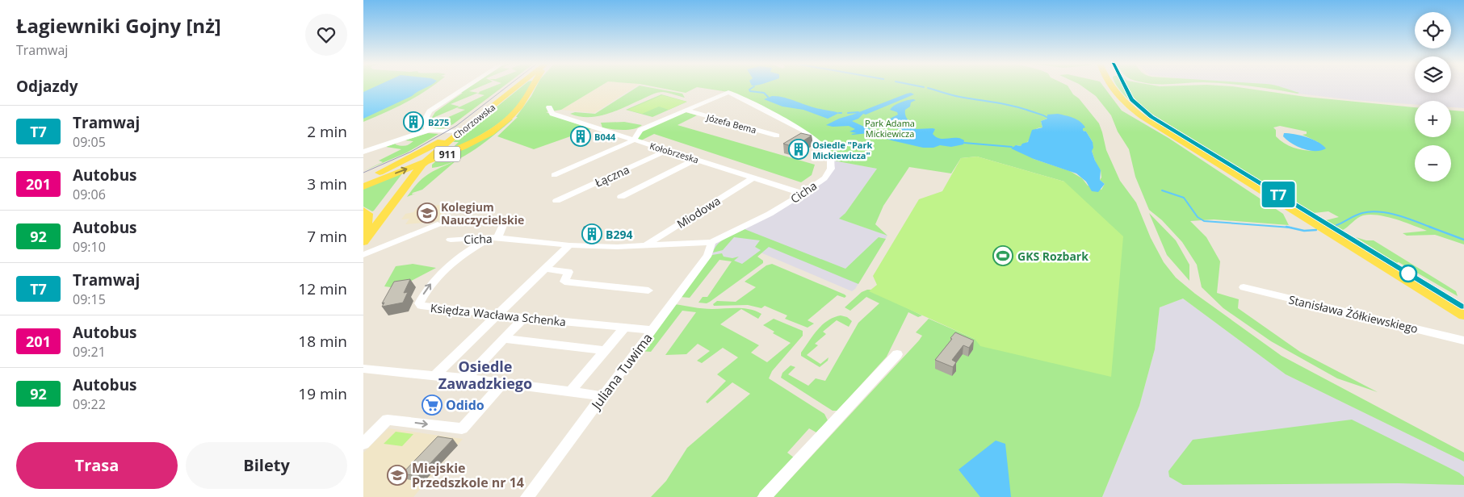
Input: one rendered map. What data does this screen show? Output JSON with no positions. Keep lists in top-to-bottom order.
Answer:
{
  "streets": {
    "main road": ["Chorzowska", "911"],
    "street": [
      "Józefa Bema",
      "Kołobrzeska",
      "Łączna",
      "Cicha",
      "Miodowa",
      "Stanisława Żółkiewskiego",
      "Księdza Wacława Schenka",
      "Juliana Tuwima"
    ]
  },
  "crossings": [
    ["Chorzowska", "911"],
    ["Józefa Bema", "Cicha"],
    ["Kołobrzeska", "Łączna"],
    ["Kołobrzeska", "Cicha"],
    ["Kołobrzeska", "Miodowa"],
    ["Cicha", "Miodowa"],
    ["Cicha", "Księdza Wacława Schenka"],
    ["Cicha", "Juliana Tuwima"],
    ["Księdza Wacława Schenka", "Juliana Tuwima"]
  ],
  "districts": ["Osiedle Zawadzkiego"],
  "parks": ["Park Adama Mickiewicza"],
  "places": {
    "building": [
      "B275",
      "B044",
      "Osiedle \"Park Mickiewicza\"",
      "B294"
    ],
    "school or university": ["Kolegium Nauczycielskie", "Miejskie Przedszkole nr 14"],
    "sports": ["GKS Rozbark"],
    "supermarket": ["Odido"]
  },
  "lines": ["tram line T7"],
  "page": {
    "heading": [
      ["Łagiewniki Gojny [nż]", "Tramwaj"],
      "Odjazdy"
    ],
    "on_map": "T7",
    "map_buttons": ["+", "−"],
    "list": [
      {
        "mark": "T7",
        "name": "Tramwaj",
        "note": "09:05",
        "value": "2 min"
      },
      {
        "mark": "201",
        "name": "Autobus",
        "note": "09:06",
        "value": "3 min"
      },
      {
        "mark": "92",
        "name": "Autobus",
        "note": "09:10",
        "value": "7 min"
      },
      {
        "mark": "T7",
        "name": "Tramwaj",
        "note": "09:15",
        "value": "12 min"
      },
      {
        "mark": "201",
        "name": "Autobus",
        "note": "09:21",
        "value": "18 min"
      },
      {
        "mark": "92",
        "name": "Autobus",
        "note": "09:22",
        "value": "19 min"
      }
    ],
    "buttons": ["Trasa", "Bilety"]
  }
}
